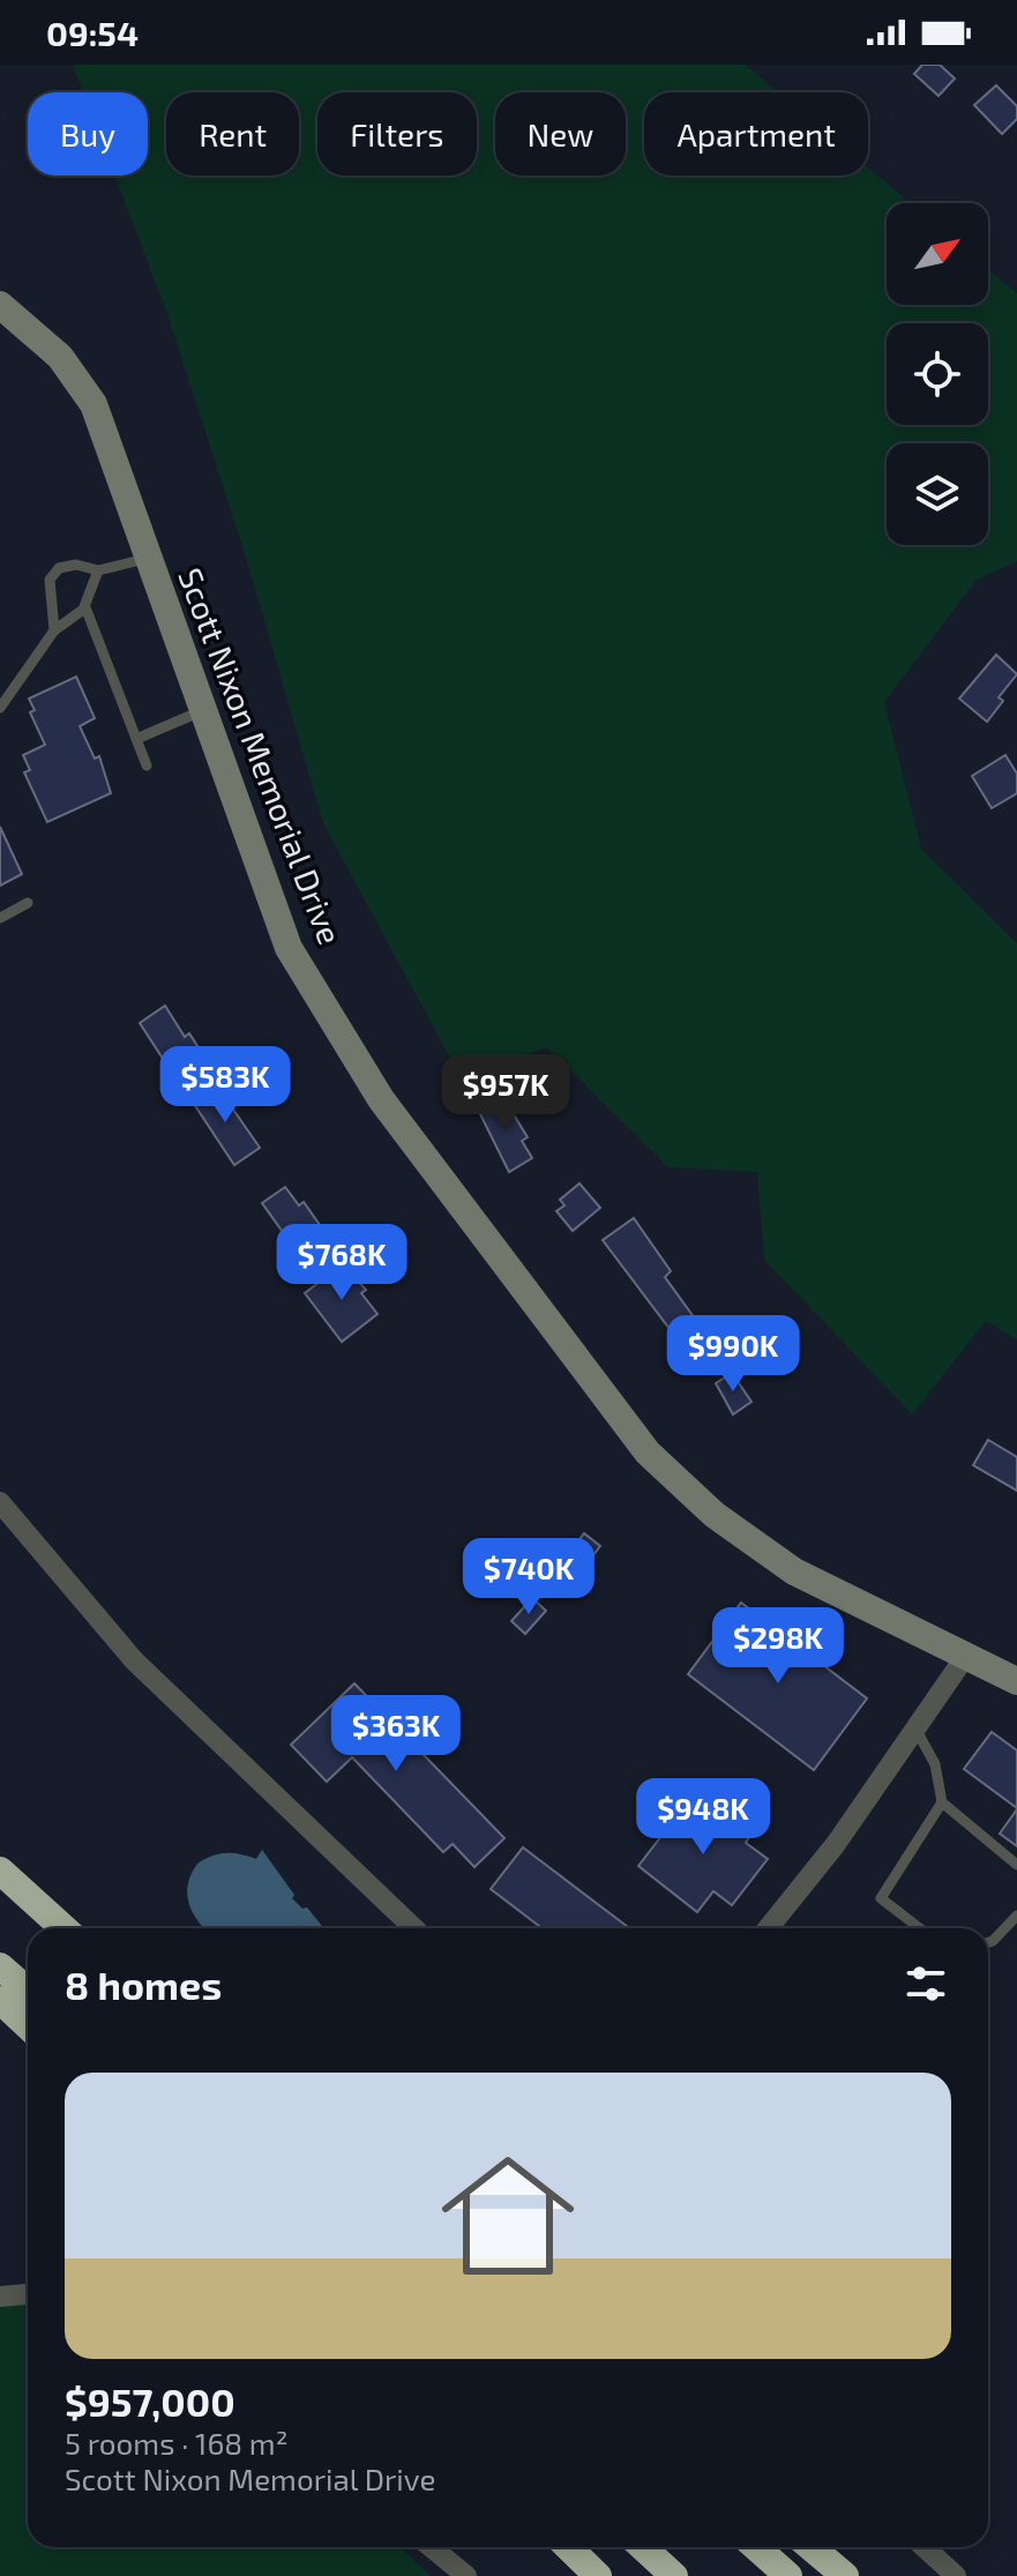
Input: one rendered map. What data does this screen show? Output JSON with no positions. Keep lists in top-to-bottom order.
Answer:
{
  "streets": {
    "main road": ["Scott Nixon Memorial Drive"]
  },
  "north": "top right",
  "page": {
    "status": "09:54",
    "chip": [
      "Buy",
      "Rent",
      "Filters",
      "New",
      "Apartment"
    ],
    "price": [
      "$583K",
      "$957K",
      "$768K",
      "$990K",
      "$740K",
      "$298K",
      "$363K",
      "$948K"
    ],
    "heading": "8 homes",
    "list": [
      {
        "name": "$957,000",
        "note": "5 rooms · 168 m² · Scott Nixon Memorial Drive"
      }
    ]
  }
}
